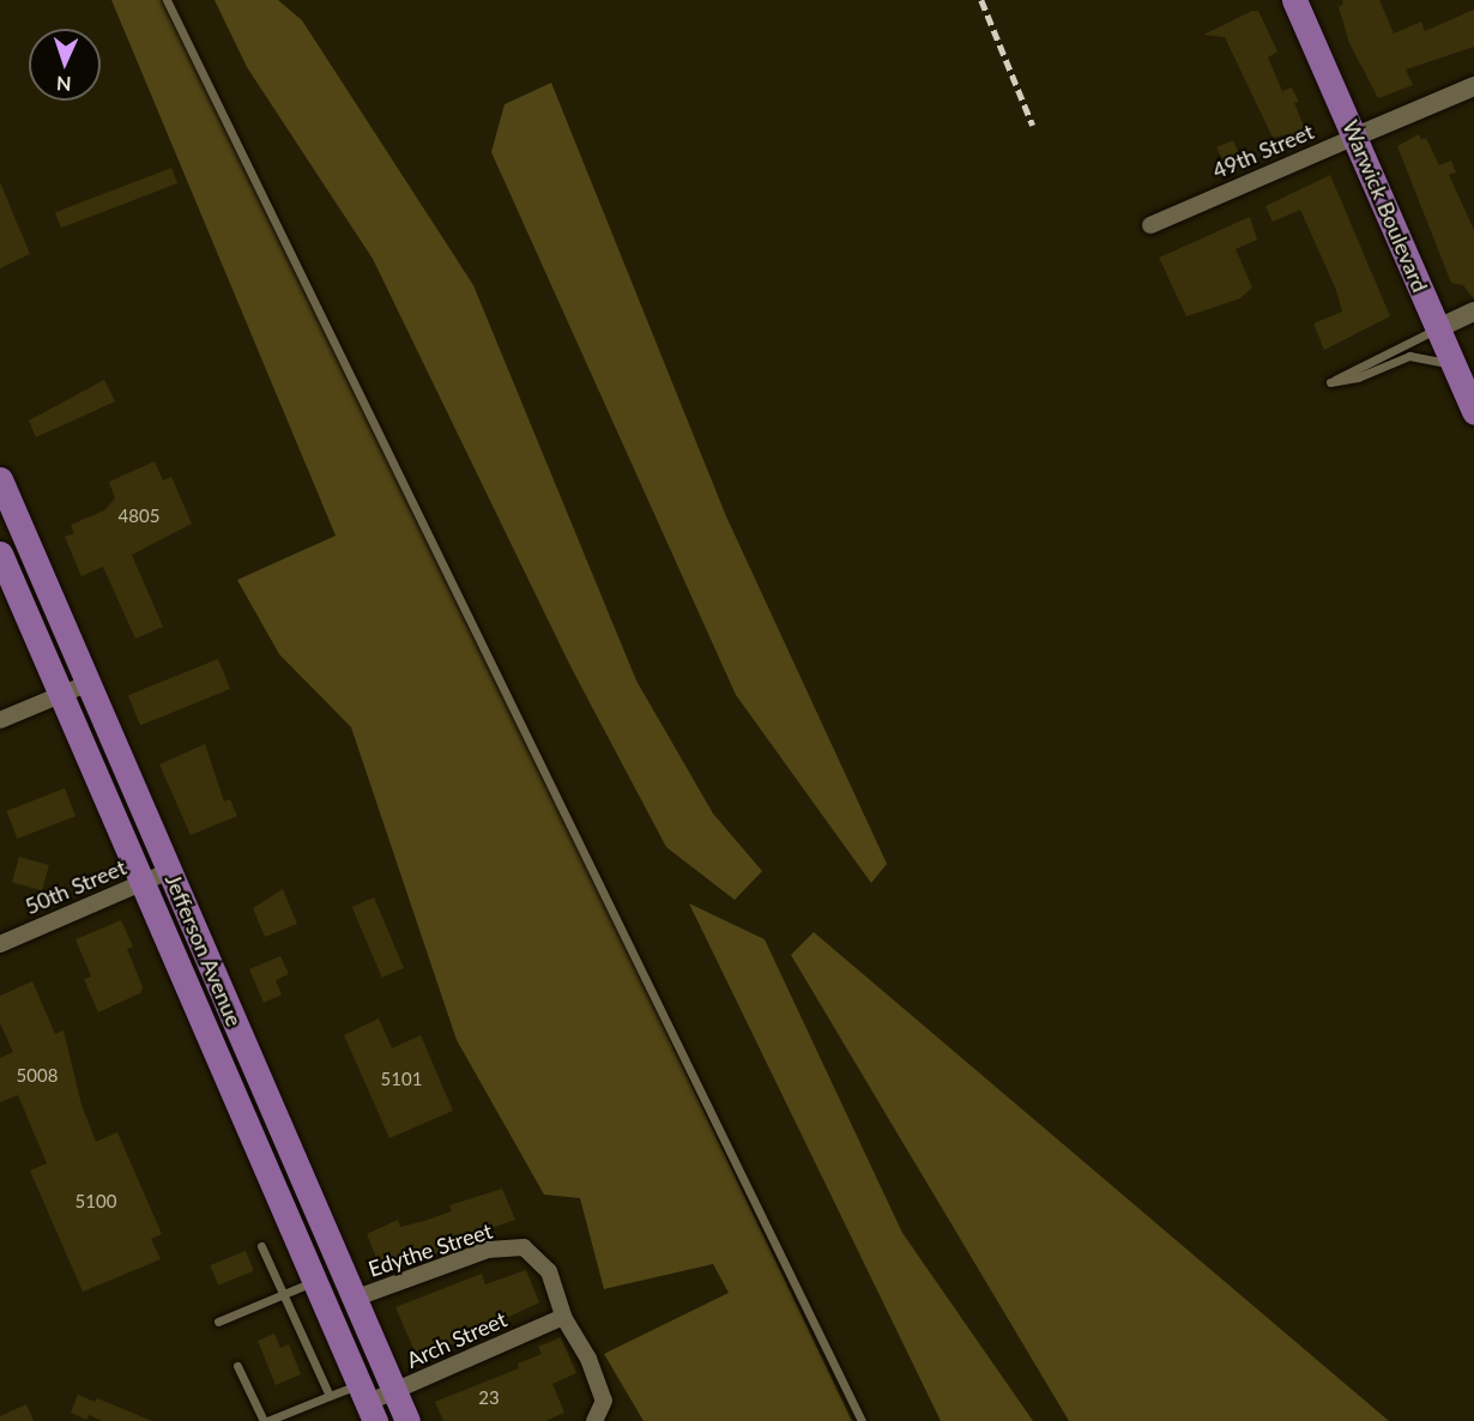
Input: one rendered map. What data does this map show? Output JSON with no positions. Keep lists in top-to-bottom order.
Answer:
{
  "streets": {
    "main road": ["Warwick Boulevard", "Jefferson Avenue"],
    "street": [
      "49th Street",
      "50th Street",
      "Edythe Street",
      "Arch Street"
    ]
  },
  "crossings": [
    ["49th Street", "Warwick Boulevard"],
    ["50th Street", "Jefferson Avenue"],
    ["Jefferson Avenue", "Edythe Street"],
    ["Jefferson Avenue", "Arch Street"],
    ["Edythe Street", "Arch Street"]
  ],
  "house_numbers": [
    "4805",
    "5008",
    "5101",
    "5100",
    "23"
  ],
  "north": "bottom"
}
